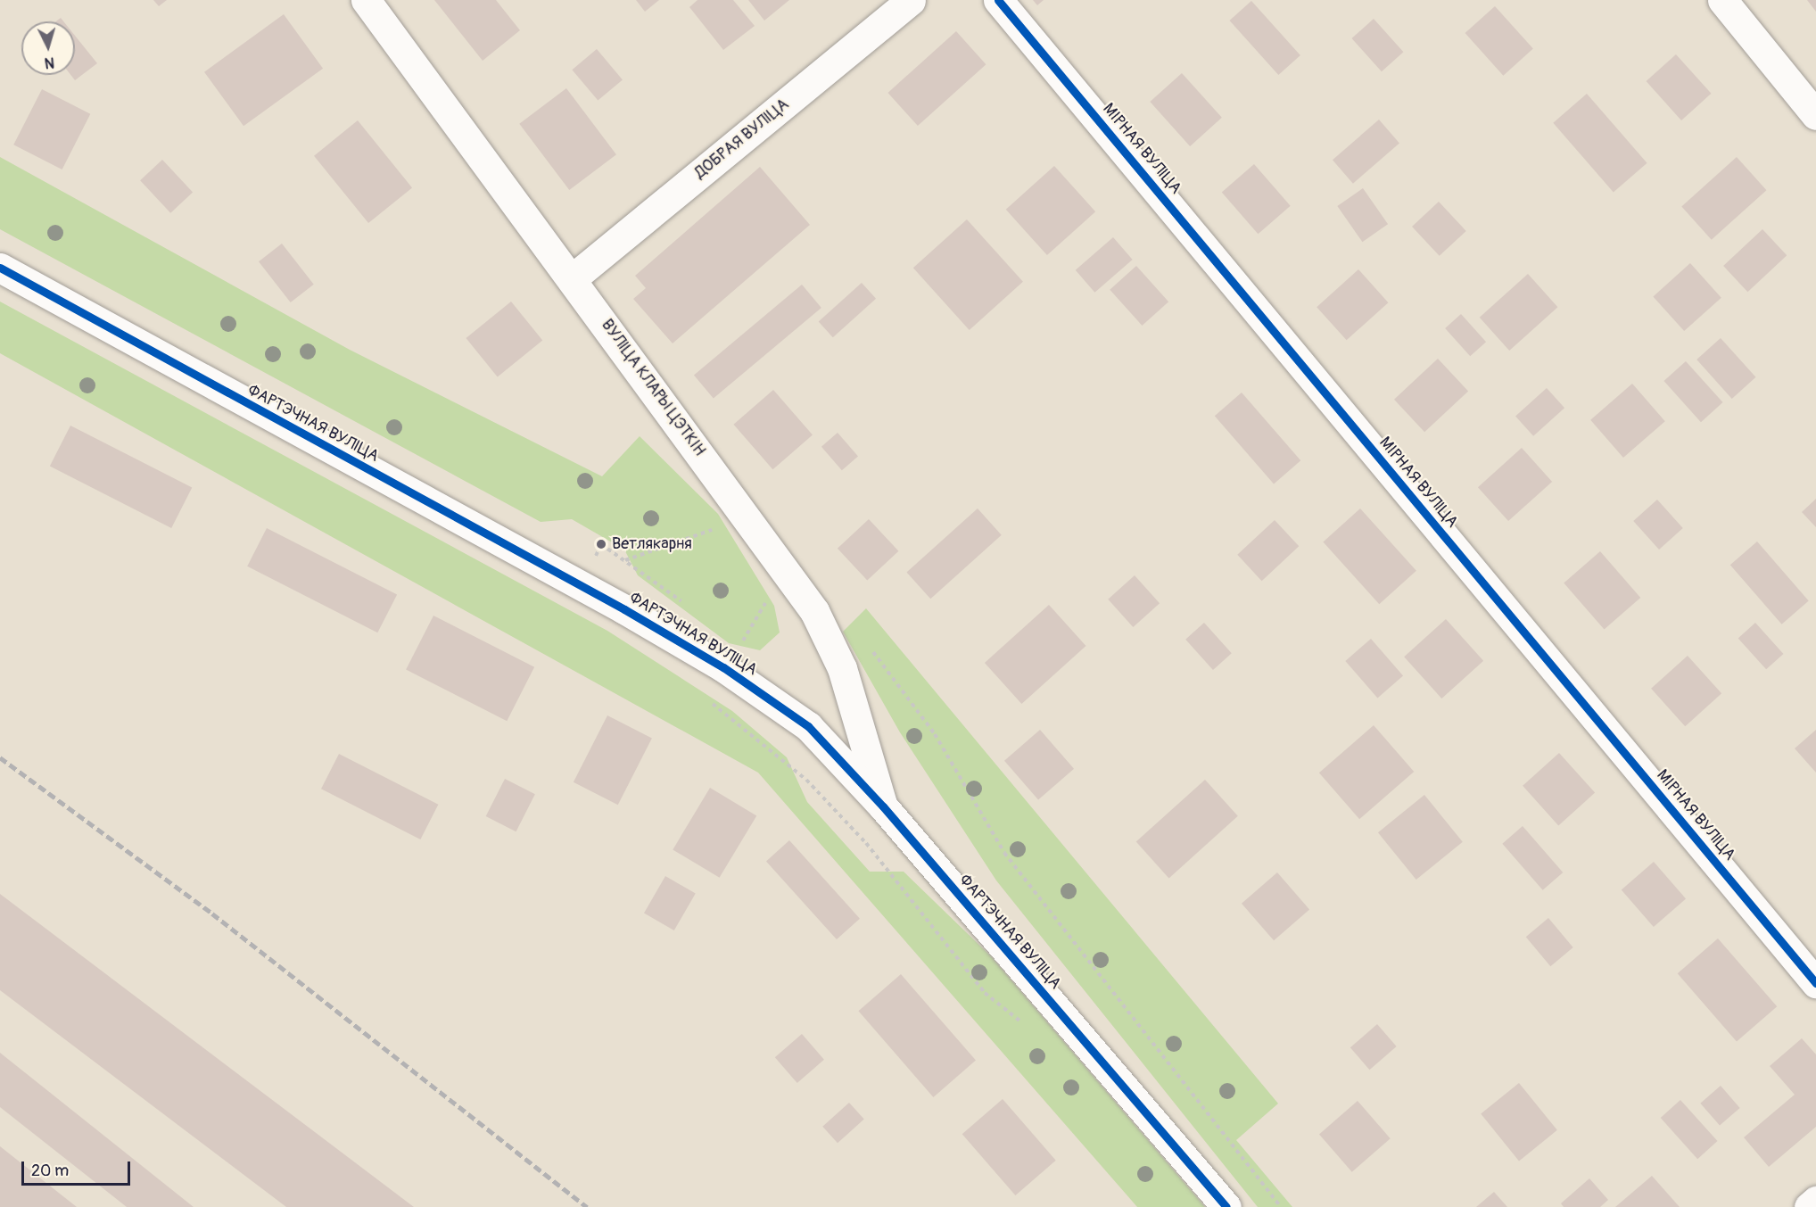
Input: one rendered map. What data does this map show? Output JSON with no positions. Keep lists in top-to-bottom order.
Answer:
{
  "streets": {
    "street": [
      "ДОБРАЯ ВУЛІЦА",
      "МІРНАЯ ВУЛІЦА",
      "ВУЛІЦА КЛАРЫ ЦЭТКІН",
      "ФАРТЭЧНАЯ ВУЛІЦА"
    ]
  },
  "crossings": [
    ["ДОБРАЯ ВУЛІЦА", "ВУЛІЦА КЛАРЫ ЦЭТКІН"],
    ["ВУЛІЦА КЛАРЫ ЦЭТКІН", "ФАРТЭЧНАЯ ВУЛІЦА"]
  ],
  "places": ["Ветлякарня"],
  "scale_bar": "20 m",
  "north": "bottom"
}
